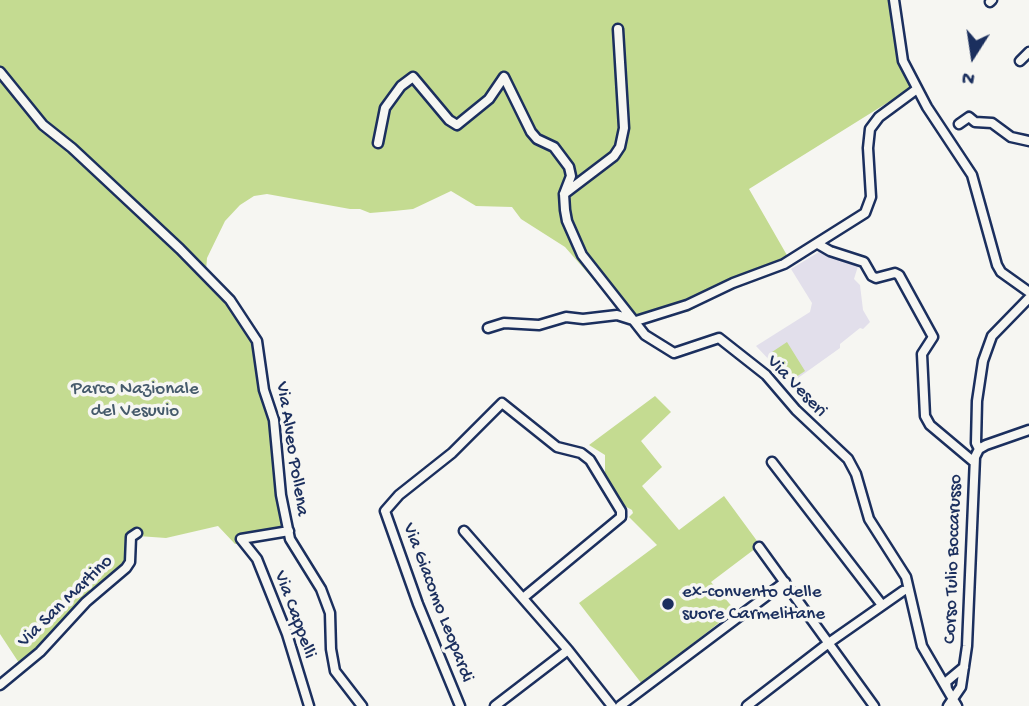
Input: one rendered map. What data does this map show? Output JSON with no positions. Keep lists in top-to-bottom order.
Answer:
{
  "streets": {
    "street": [
      "Via Veseri",
      "Via Alveo Pollena",
      "Corso Tulio Boccarusso",
      "Via San Martino",
      "Via Giacomo Leopardi",
      "Via Cappelli"
    ]
  },
  "crossings": [
    ["Via Alveo Pollena", "Via Cappelli"]
  ],
  "parks": ["Parco Nazionale del Vesuvio"],
  "places": ["ex-convento delle suore Carmelitane"],
  "north": "bottom"
}
